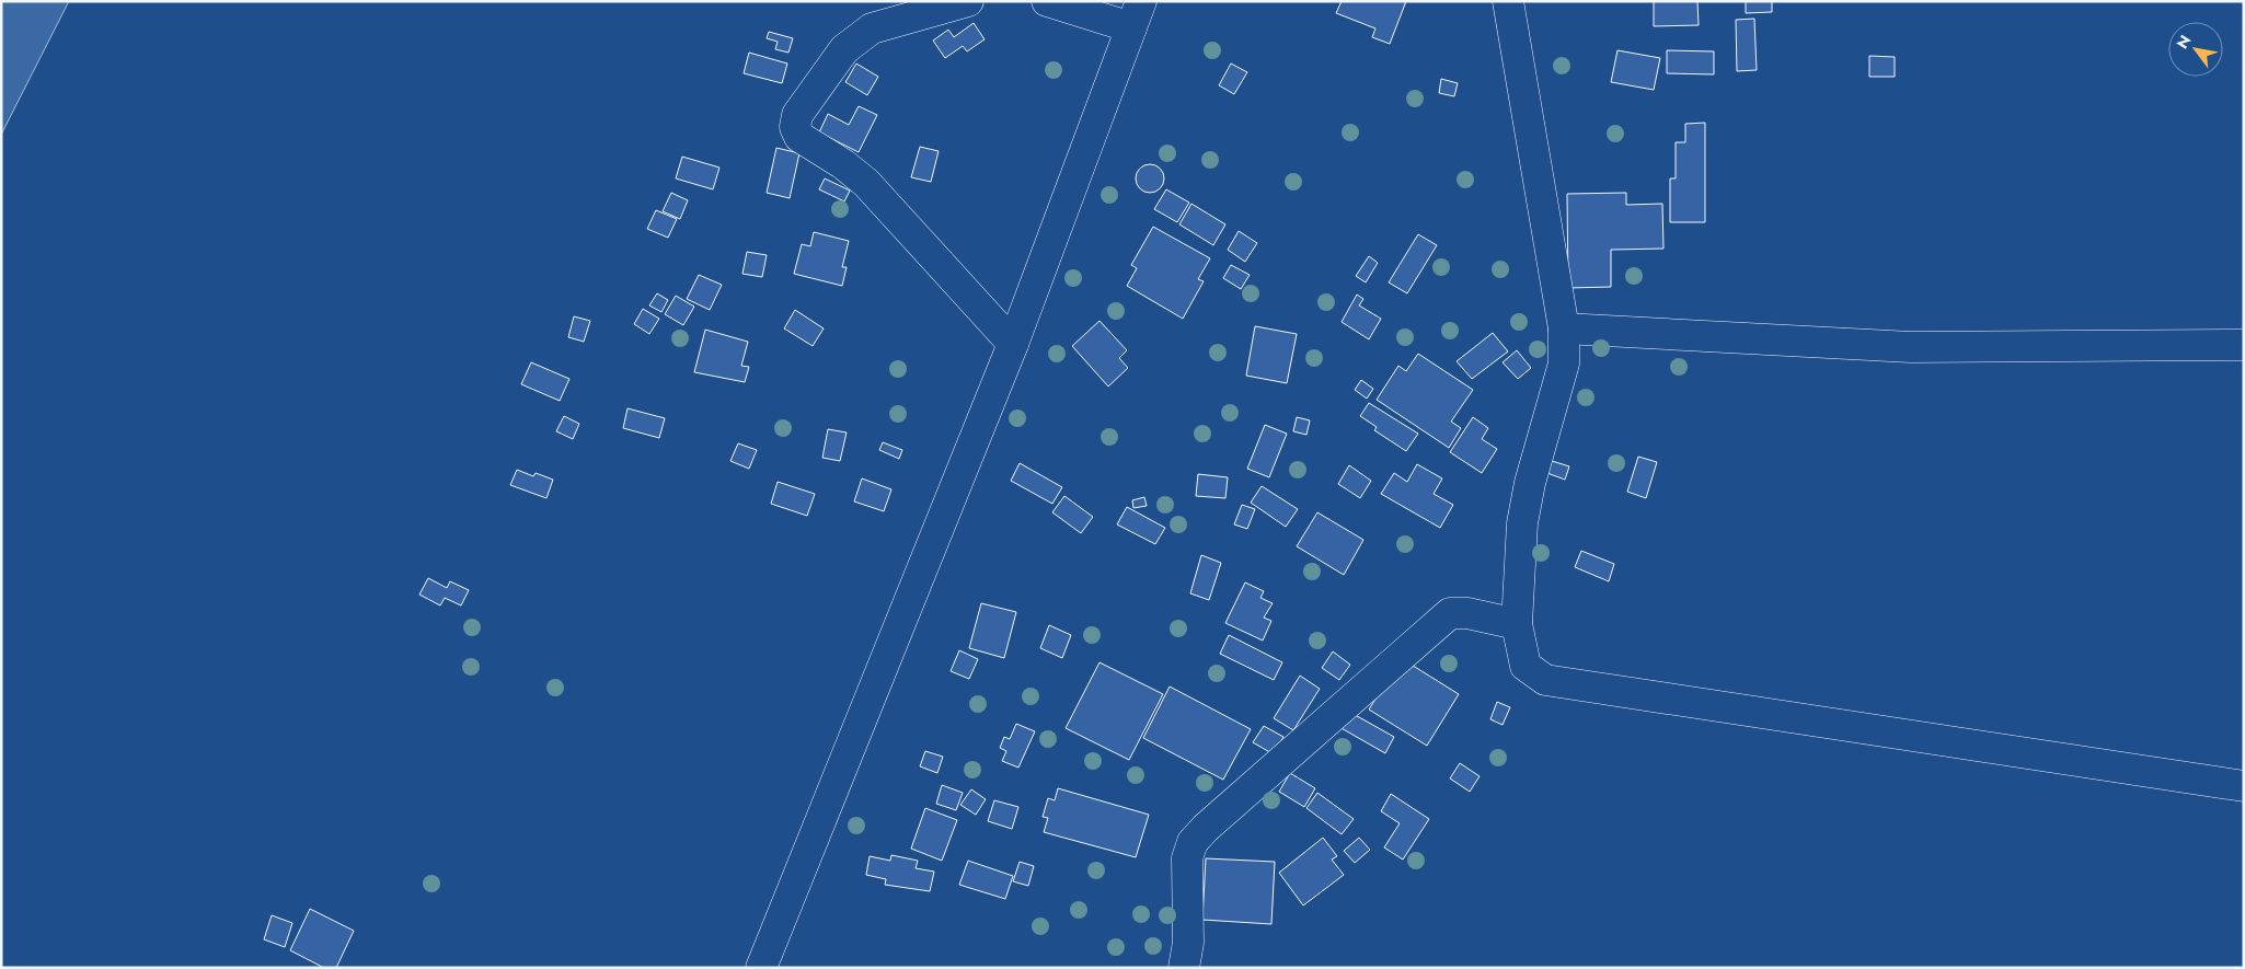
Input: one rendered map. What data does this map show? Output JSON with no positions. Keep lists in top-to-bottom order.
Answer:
{
  "north": "top left"
}
